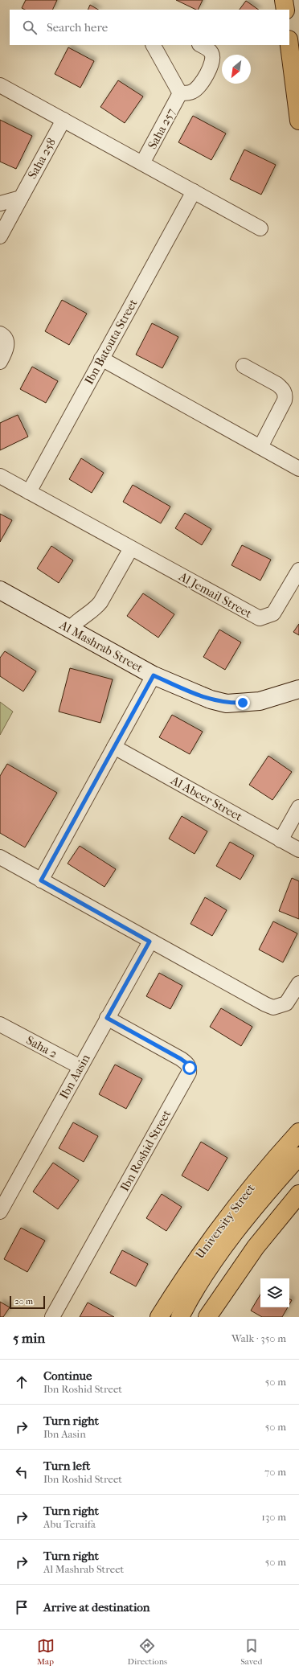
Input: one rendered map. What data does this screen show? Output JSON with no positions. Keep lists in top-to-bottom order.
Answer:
{
  "streets": {
    "main road": ["University Street"],
    "street": [
      "Saha 257",
      "Saha 258",
      "Ibn Batouta Street",
      "Al Jemail Street",
      "Al Mashrab Street",
      "Al Abeer Street",
      "Saha 2",
      "Ibn Aasin",
      "Ibn Roshid Street"
    ]
  },
  "crossings": [
    ["Ibn Batouta Street", "Al Jemail Street"],
    ["Saha 2", "Ibn Aasin"],
    ["Ibn Aasin", "Ibn Roshid Street"]
  ],
  "scale_bar": "20 m",
  "north": "bottom left",
  "page": {
    "search": "Search here",
    "scale": "20 m",
    "heading": ["5 min", "Walk · 350 m"],
    "list": [
      ["Continue", "Ibn Roshid Street", "50 m"],
      ["Turn right", "Ibn Aasin", "50 m"],
      ["Turn left", "Ibn Roshid Street", "70 m"],
      ["Turn right", "Abu Teraifa", "130 m"],
      ["Turn right", "Al Mashrab Street", "50 m"],
      "Arrive at destination"
    ],
    "nav": ["Map", "Directions", "Saved"]
  }
}
